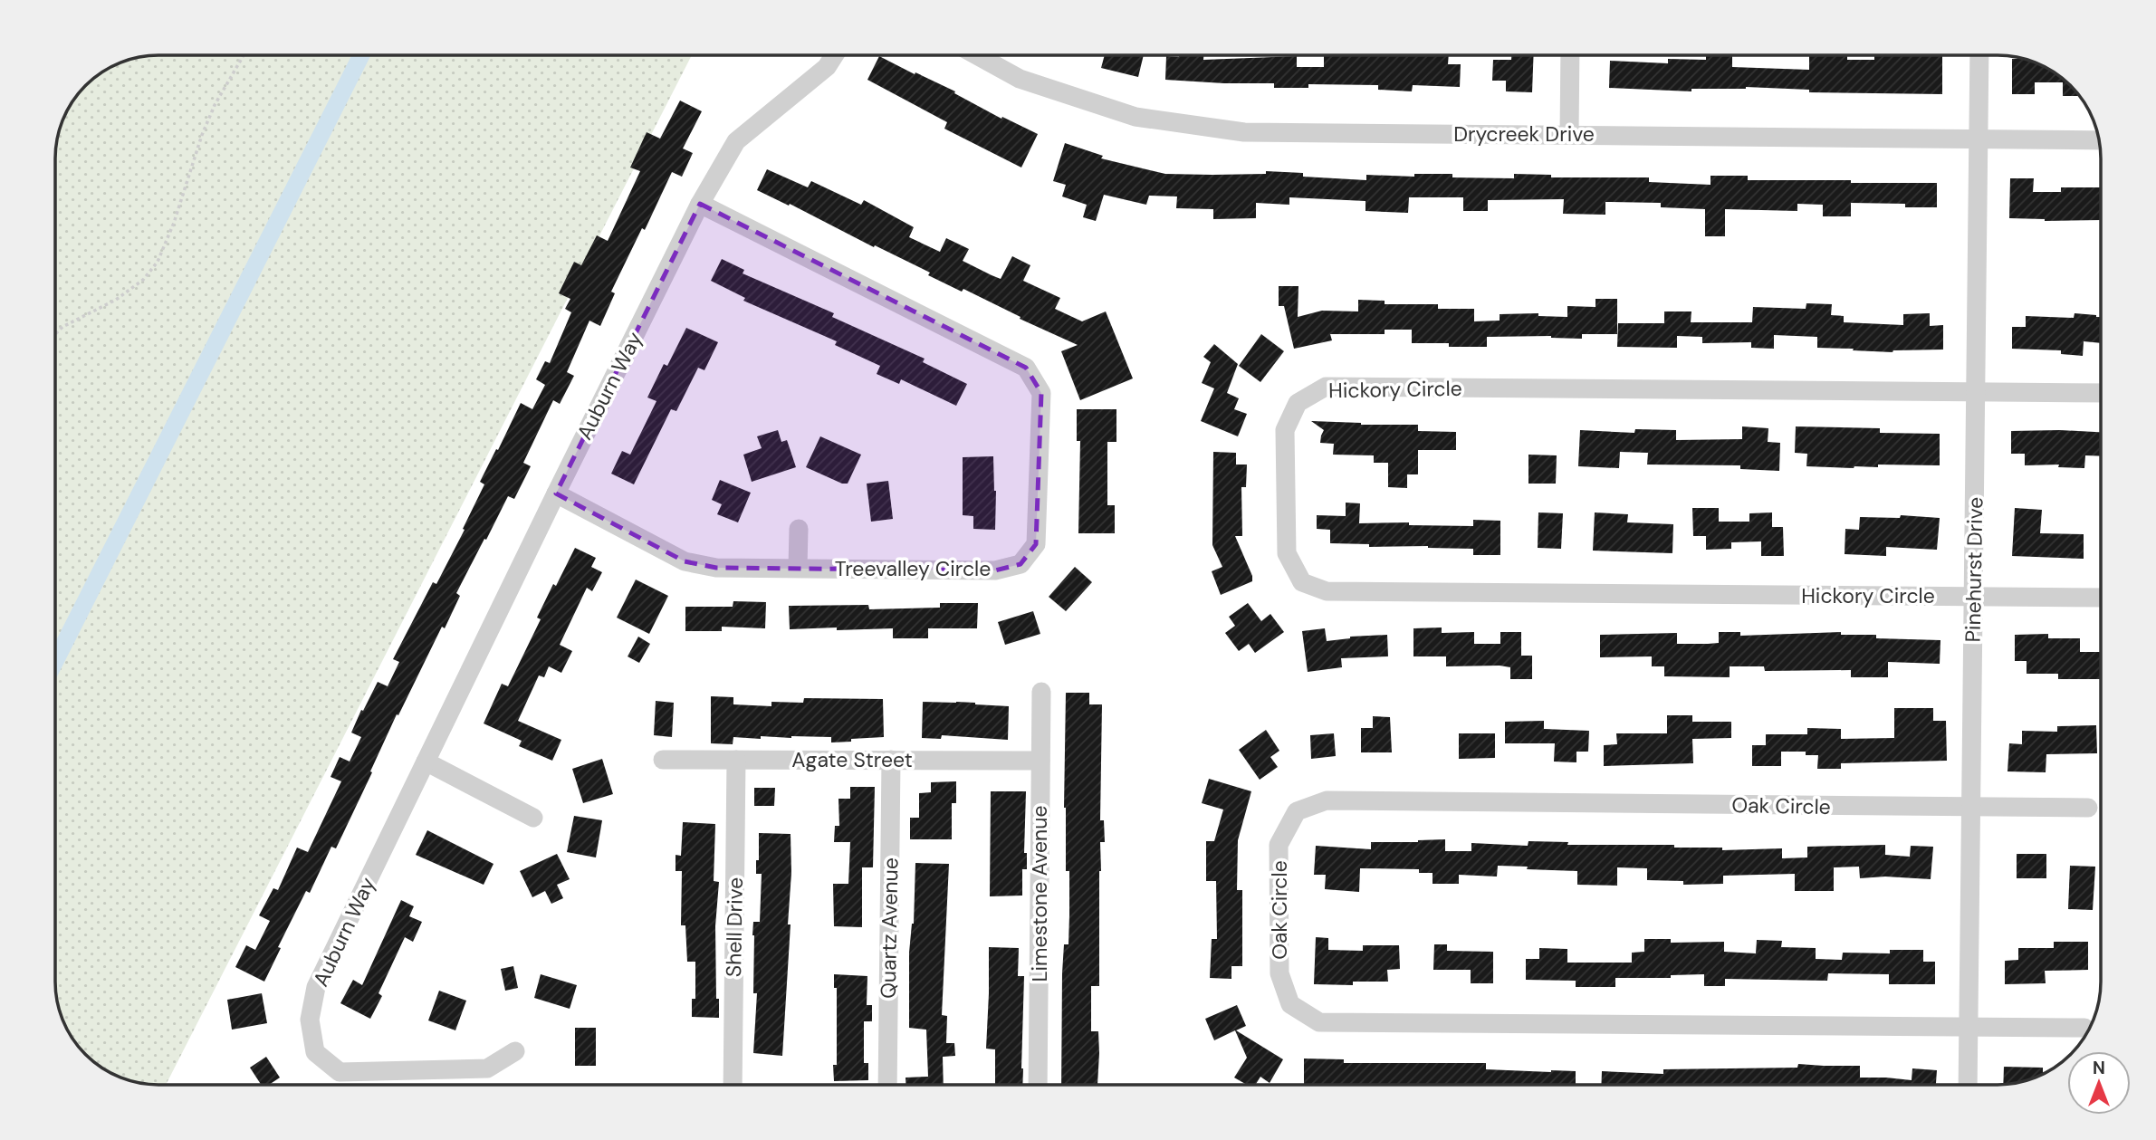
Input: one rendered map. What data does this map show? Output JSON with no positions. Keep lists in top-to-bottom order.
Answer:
{
  "streets": {
    "street": [
      "Drycreek Drive",
      "Auburn Way",
      "Hickory Circle",
      "Treevalley Circle",
      "Pinehurst Drive",
      "Agate Street",
      "Oak Circle",
      "Limestone Avenue",
      "Shell Drive",
      "Quartz Avenue"
    ]
  },
  "crossings": [
    ["Drycreek Drive", "Pinehurst Drive"],
    ["Auburn Way", "Treevalley Circle"],
    ["Hickory Circle", "Pinehurst Drive"],
    ["Pinehurst Drive", "Oak Circle"],
    ["Agate Street", "Limestone Avenue"],
    ["Agate Street", "Shell Drive"],
    ["Agate Street", "Quartz Avenue"]
  ],
  "north": "top"
}
